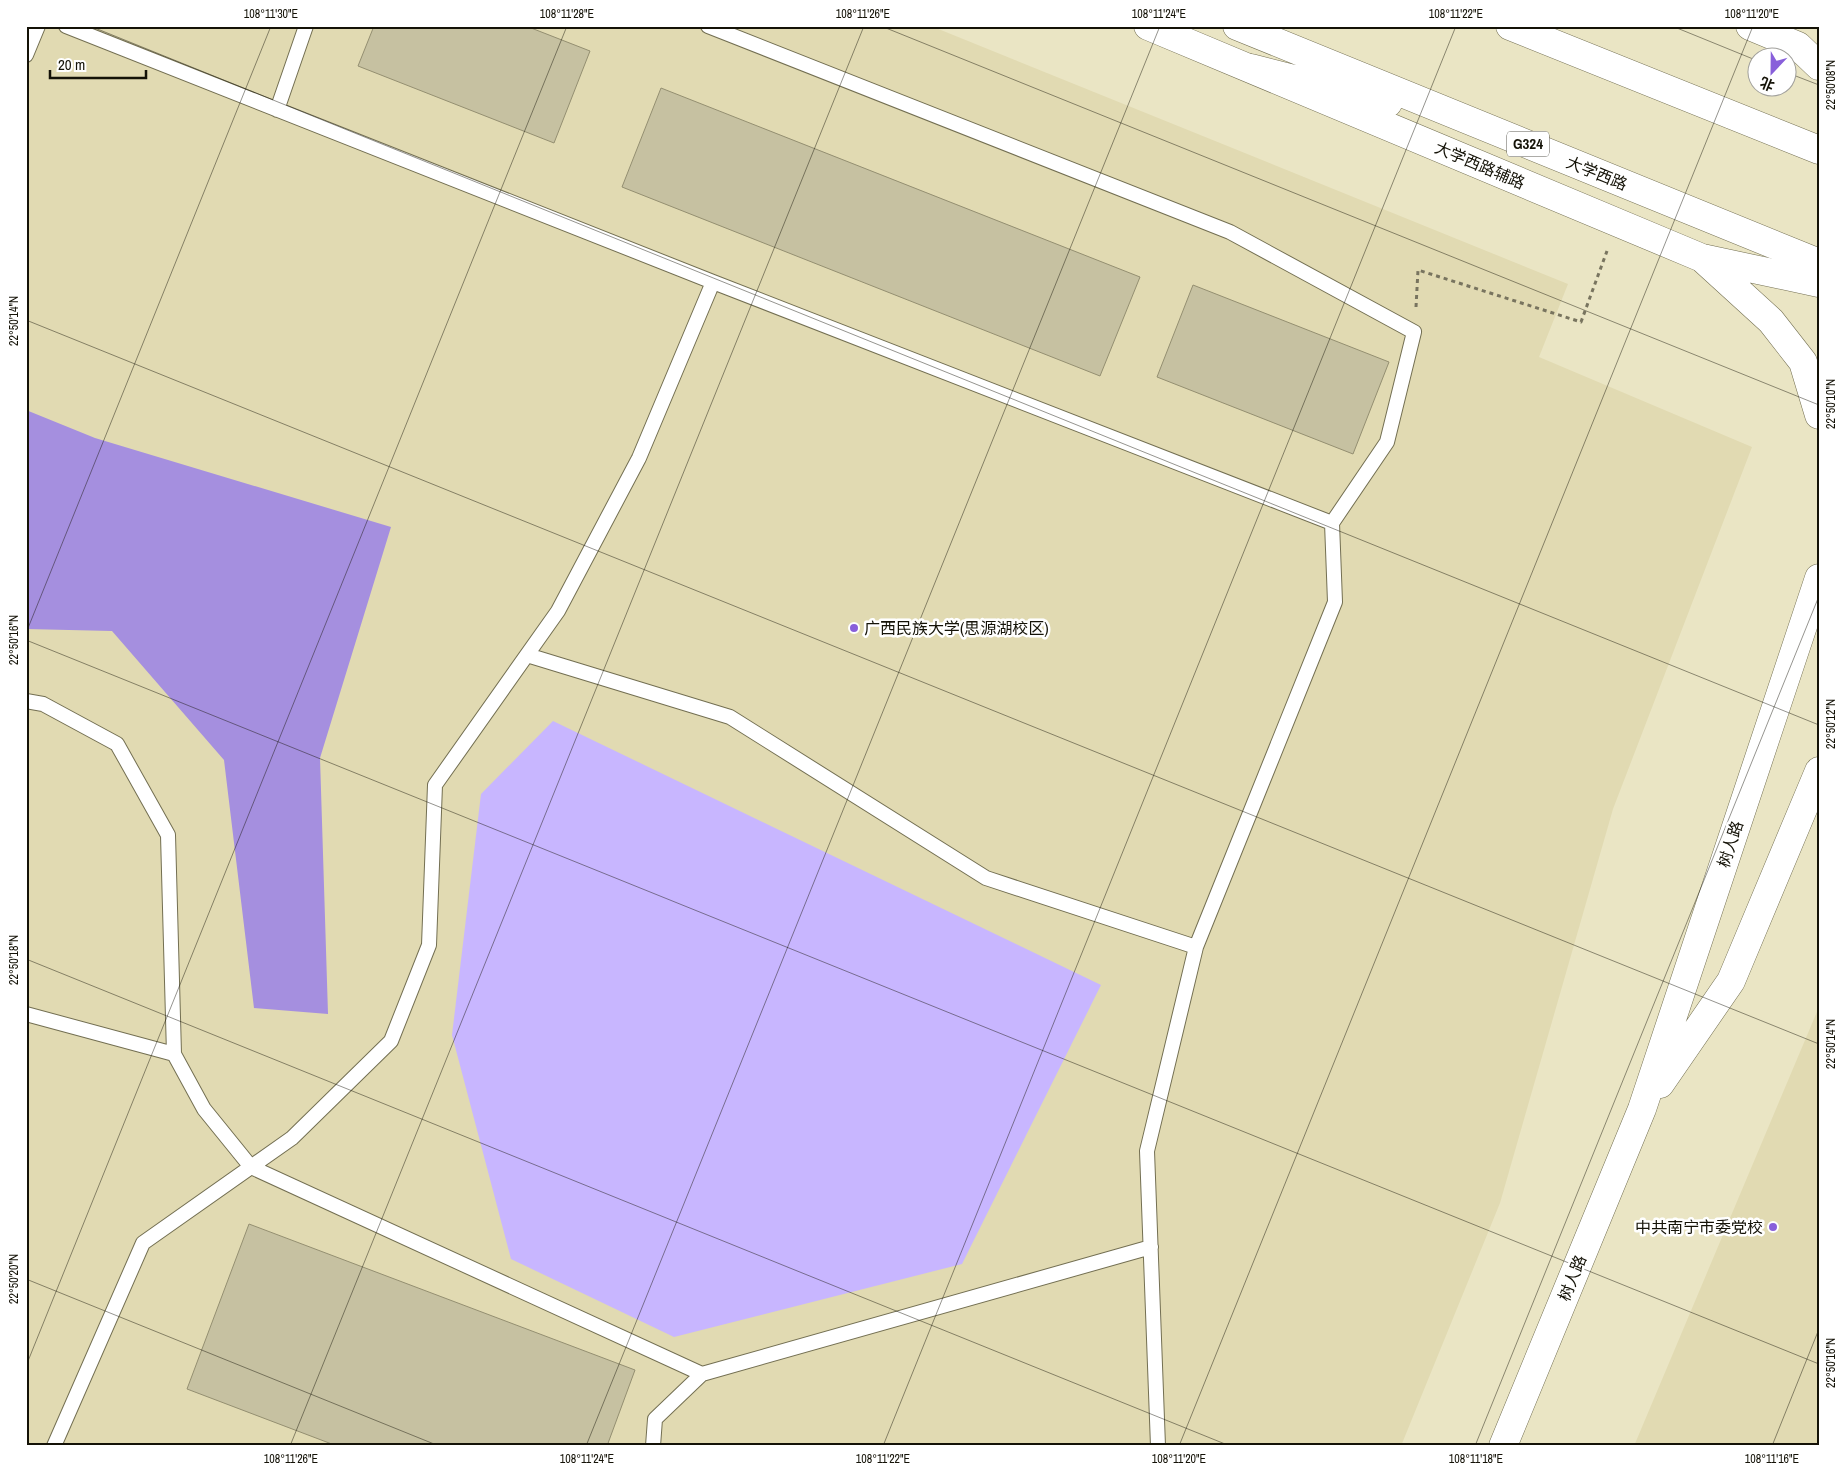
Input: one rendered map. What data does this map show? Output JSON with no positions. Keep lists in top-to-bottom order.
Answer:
{
  "streets": {
    "street": [
      "G324",
      "大学西路辅路",
      "大学西路",
      "树人路"
    ]
  },
  "places": ["广西民族大学(思源湖校区)", "中共南宁市委党校"],
  "scale_bar": "20 m",
  "north": "bottom",
  "coordinates": [
    "108°11'30\"E",
    "108°11'28\"E",
    "108°11'26\"E",
    "108°11'24\"E",
    "108°11'22\"E",
    "108°11'20\"E",
    "22°50'08\"N",
    "22°50'14\"N",
    "22°50'10\"N",
    "22°50'16\"N",
    "22°50'12\"N",
    "22°50'18\"N",
    "22°50'20\"N",
    "108°11'18\"E",
    "108°11'16\"E"
  ]
}
